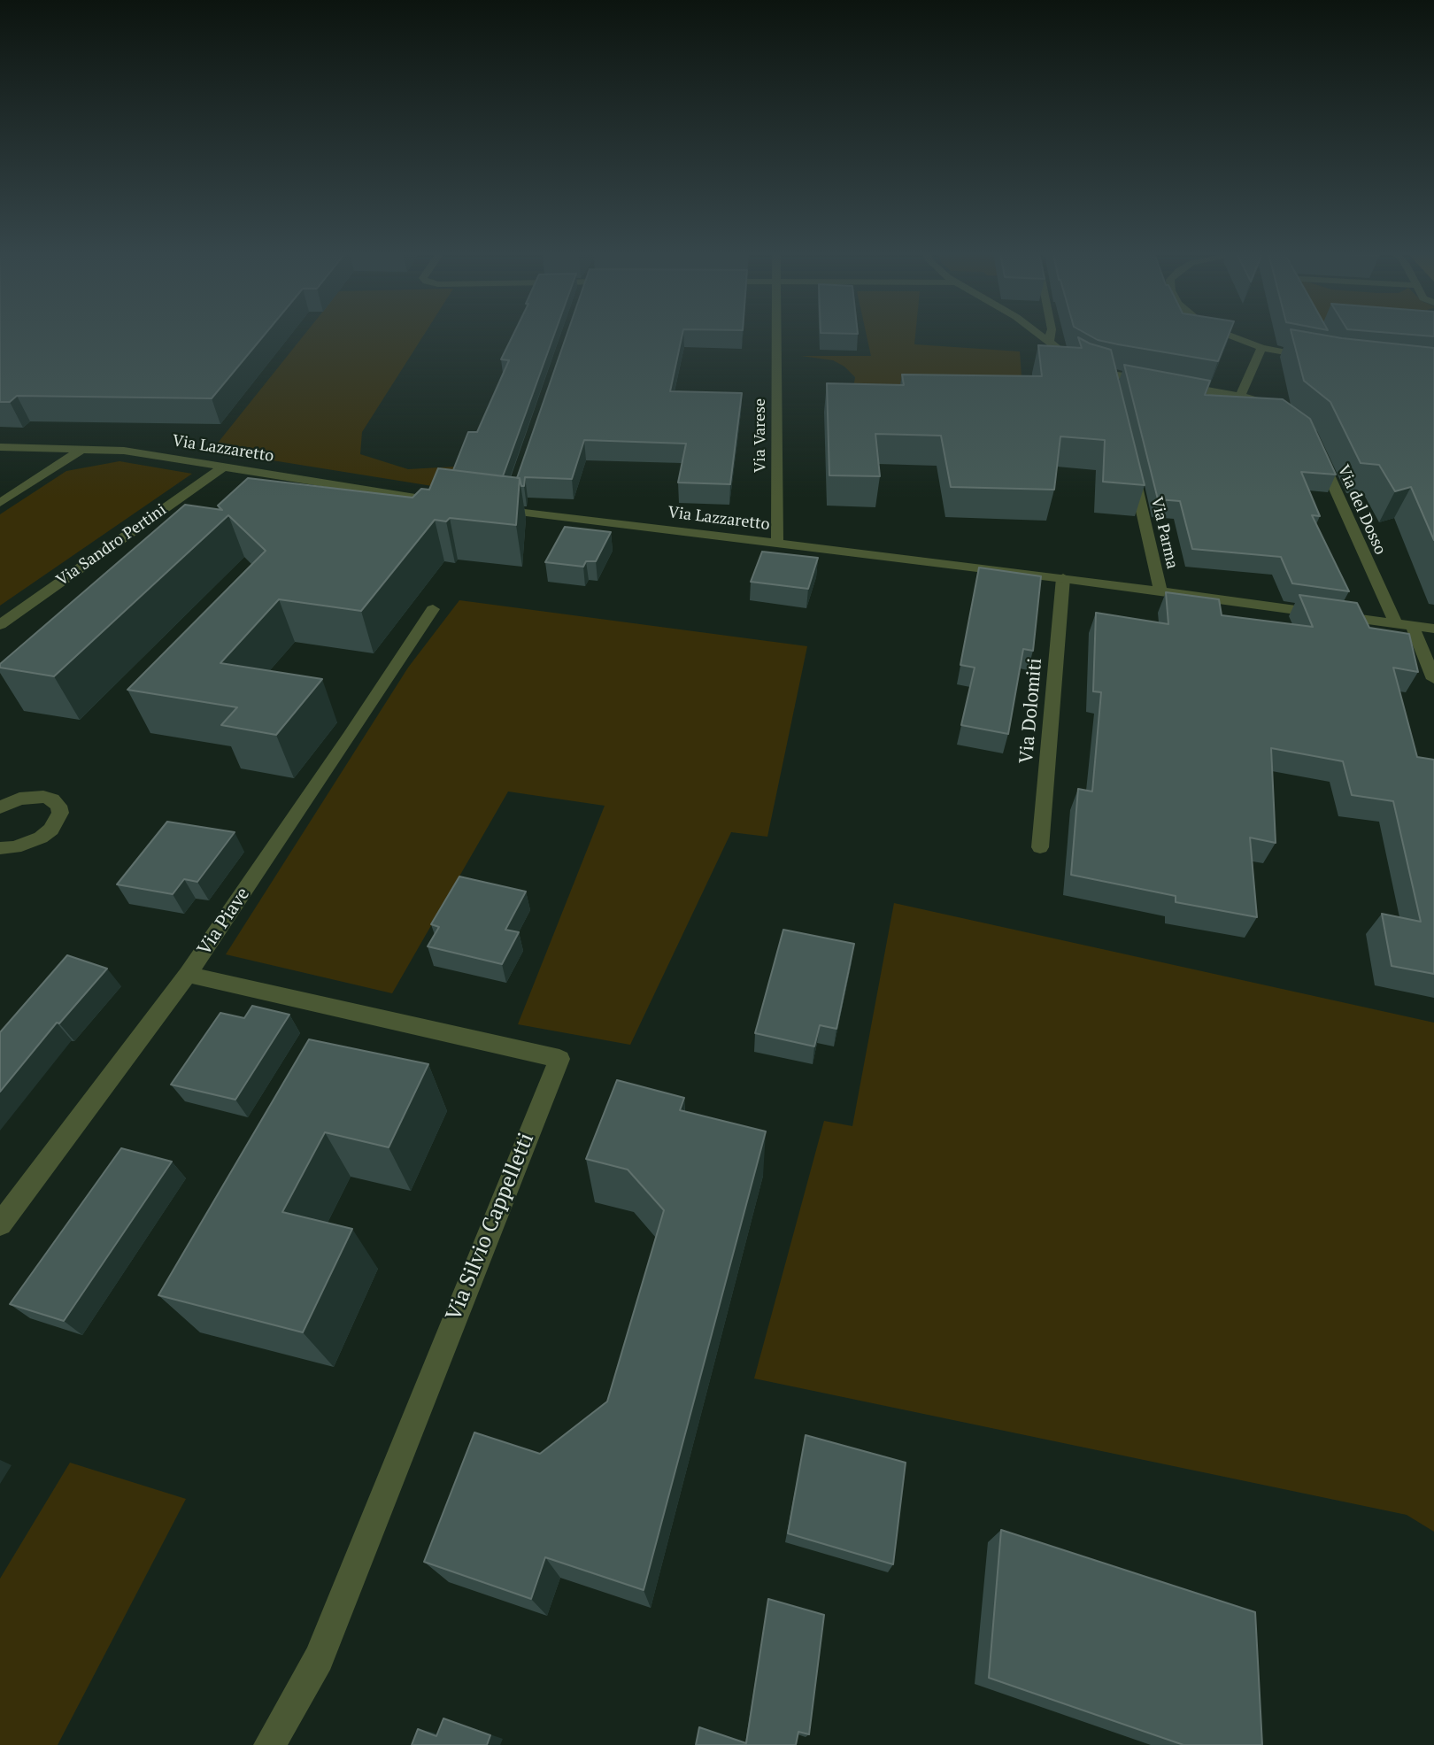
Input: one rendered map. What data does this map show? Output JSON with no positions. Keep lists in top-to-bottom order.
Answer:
{
  "streets": {
    "street": [
      "Via Varese",
      "Via Lazzaretto",
      "Via del Dosso",
      "Via Parma",
      "Via Sandro Pertini",
      "Via Dolomiti",
      "Via Piave",
      "Via Silvio Cappelletti"
    ]
  },
  "crossings": [
    ["Via Varese", "Via Lazzaretto"],
    ["Via Lazzaretto", "Via del Dosso"],
    ["Via Lazzaretto", "Via Parma"],
    ["Via Lazzaretto", "Via Sandro Pertini"],
    ["Via Lazzaretto", "Via Dolomiti"],
    ["Via Piave", "Via Silvio Cappelletti"]
  ]
}
